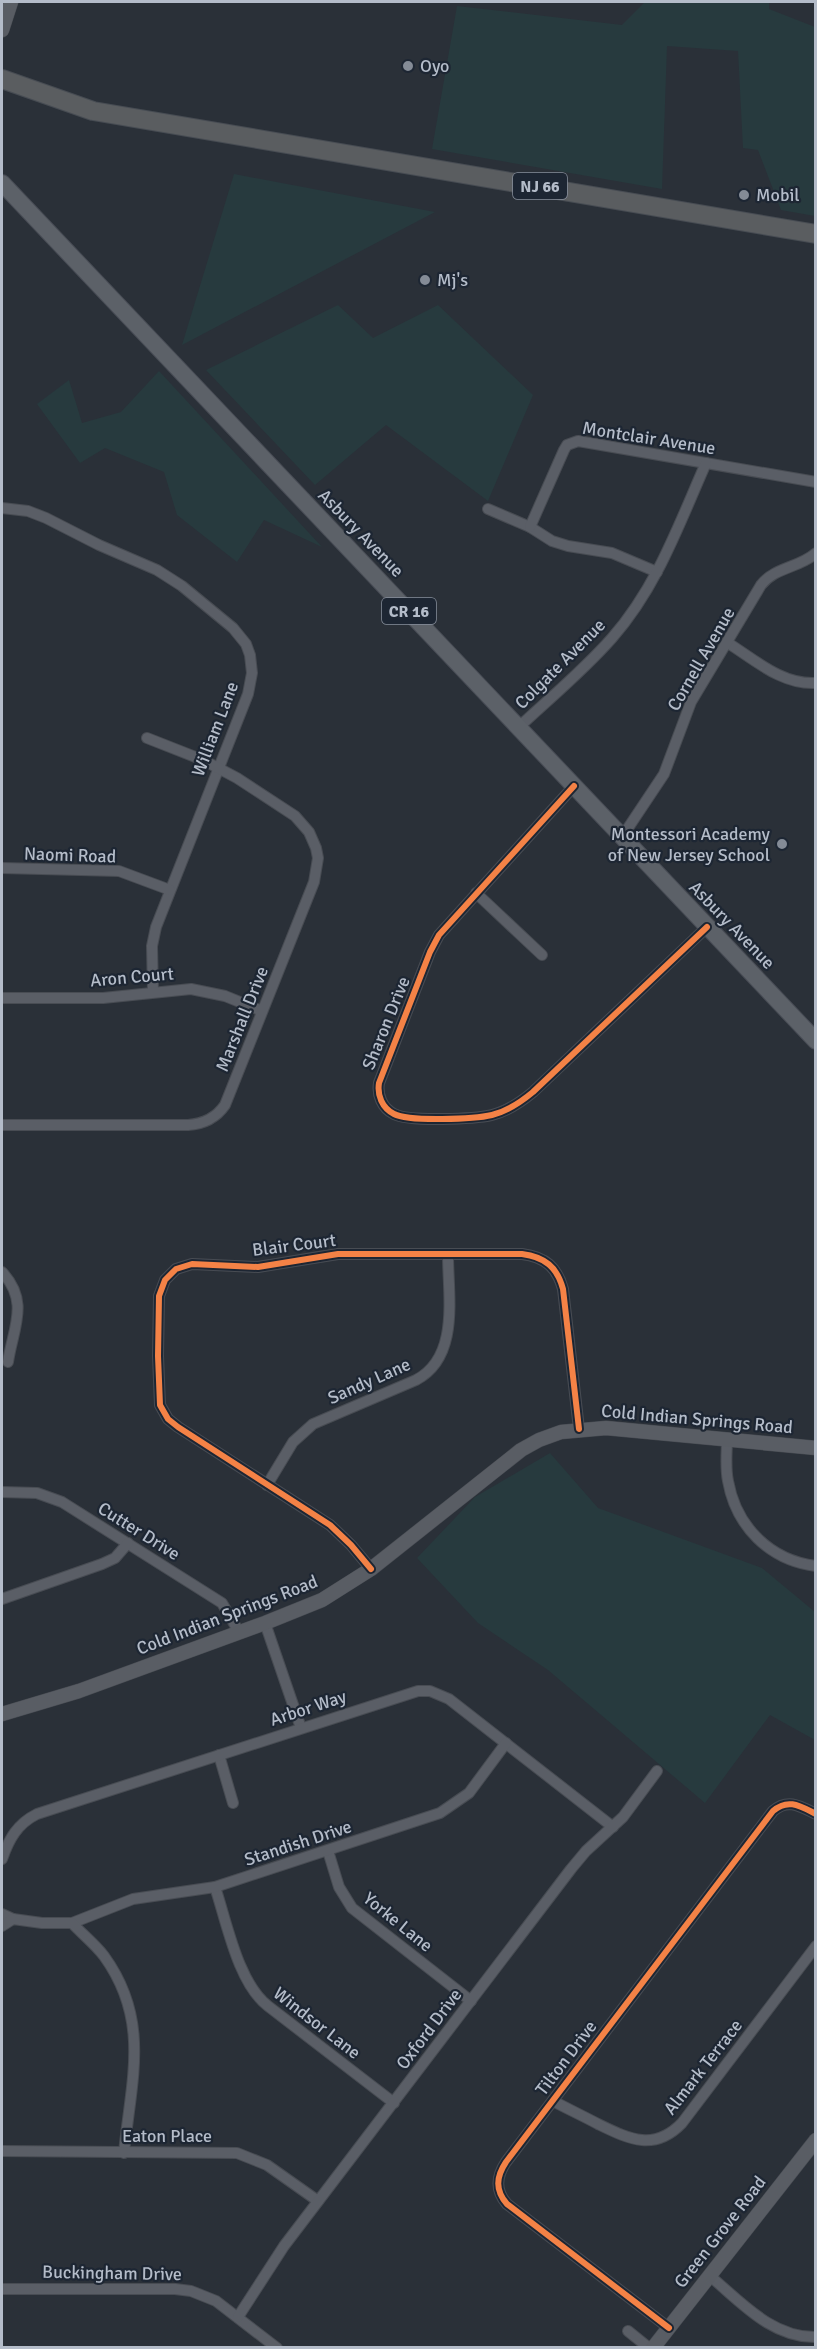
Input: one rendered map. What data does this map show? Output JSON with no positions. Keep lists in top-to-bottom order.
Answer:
{
  "streets": {
    "highway": ["NJ 66"],
    "main road": ["Asbury Avenue", "CR 16"],
    "street": [
      "Montclair Avenue",
      "Cornell Avenue",
      "Colgate Avenue",
      "William Lane",
      "Naomi Road",
      "Aron Court",
      "Marshall Drive",
      "Sharon Drive",
      "Blair Court",
      "Sandy Lane",
      "Cold Indian Springs Road",
      "Cutter Drive",
      "Arbor Way",
      "Standish Drive",
      "Yorke Lane",
      "Windsor Lane",
      "Oxford Drive",
      "Tilton Drive",
      "Almark Terrace",
      "Eaton Place",
      "Green Grove Road",
      "Buckingham Drive"
    ]
  },
  "crossings": [
    ["Montclair Avenue", "Colgate Avenue"],
    ["Asbury Avenue", "Cornell Avenue"],
    ["Asbury Avenue", "Colgate Avenue"],
    ["Asbury Avenue", "Sharon Drive"],
    ["William Lane", "Naomi Road"],
    ["William Lane", "Aron Court"],
    ["William Lane", "Marshall Drive"],
    ["Aron Court", "Marshall Drive"],
    ["Blair Court", "Sandy Lane"],
    ["Blair Court", "Cold Indian Springs Road"],
    ["Cold Indian Springs Road", "Cutter Drive"],
    ["Arbor Way", "Standish Drive"],
    ["Arbor Way", "Oxford Drive"],
    ["Standish Drive", "Yorke Lane"],
    ["Standish Drive", "Windsor Lane"],
    ["Yorke Lane", "Oxford Drive"],
    ["Windsor Lane", "Oxford Drive"],
    ["Oxford Drive", "Eaton Place"],
    ["Oxford Drive", "Buckingham Drive"],
    ["Tilton Drive", "Almark Terrace"],
    ["Tilton Drive", "Green Grove Road"]
  ],
  "places": [
    "Oyo",
    "Mobil",
    "Mj's",
    "Montessori Academy of New Jersey School"
  ]
}
